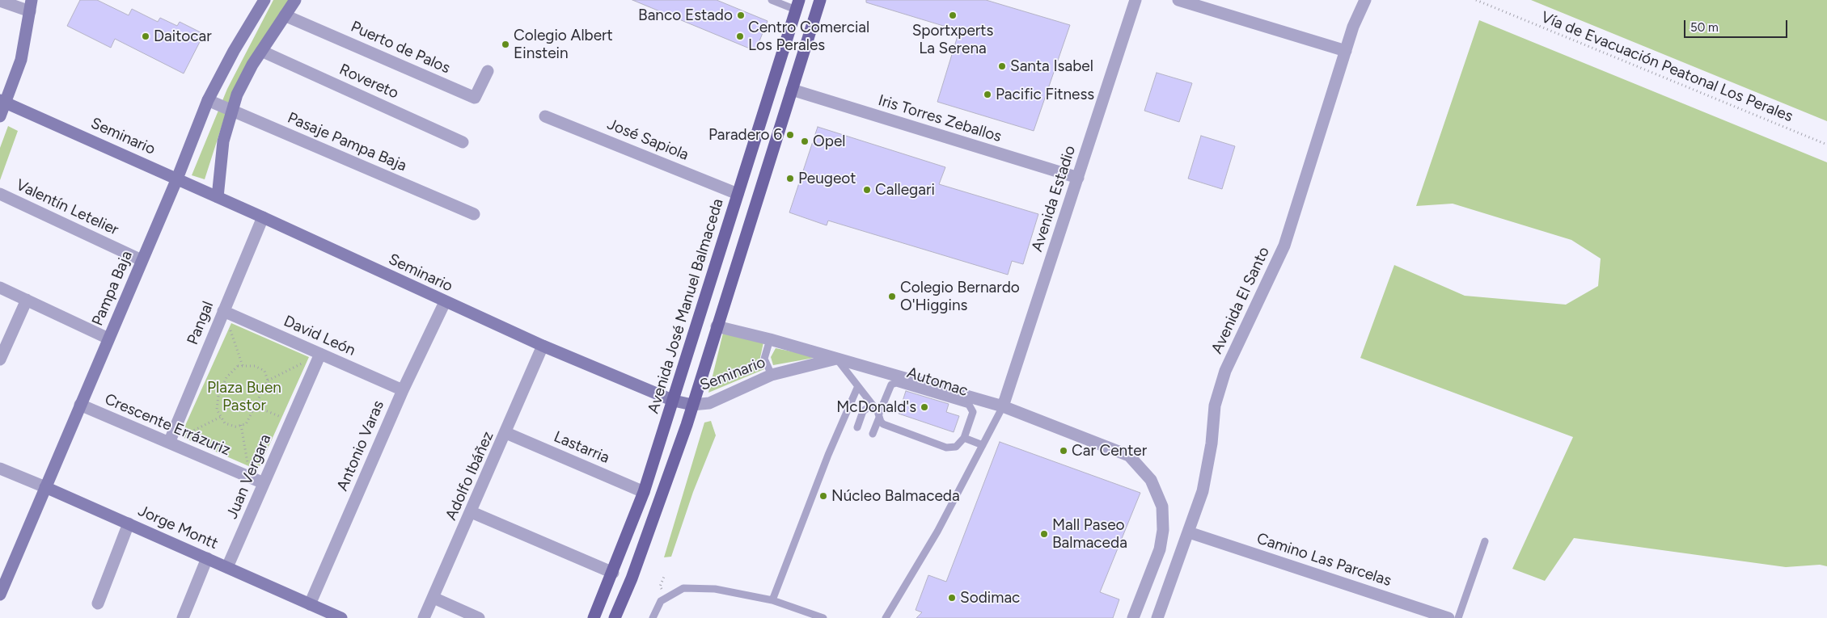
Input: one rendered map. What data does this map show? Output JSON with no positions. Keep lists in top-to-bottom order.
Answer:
{
  "streets": {
    "main road": ["Avenida José Manuel Balmaceda"],
    "street": [
      "Puerto de Palos",
      "Rovereto",
      "Iris Torres Zeballos",
      "Seminario",
      "José Sapiola",
      "Pasaje Pampa Baja",
      "Avenida Estadio",
      "Valentín Letelier",
      "Pampa Baja",
      "Avenida El Santo",
      "Pangal",
      "David León",
      "Crescente Errázuriz",
      "Antonio Varas",
      "Lastarria",
      "Adolfo Ibáñez",
      "Juan Vergara",
      "Jorge Montt",
      "Camino Las Parcelas"
    ],
    "lane": ["Automac"],
    "path": ["Vía de Evacuación Peatonal Los Perales"]
  },
  "crossings": [
    ["Iris Torres Zeballos", "Avenida Estadio"],
    ["Seminario", "Pampa Baja"],
    ["Seminario", "Avenida José Manuel Balmaceda"],
    ["Seminario", "Pangal"],
    ["Seminario", "Antonio Varas"],
    ["Seminario", "Adolfo Ibáñez"],
    ["José Sapiola", "Avenida José Manuel Balmaceda"],
    ["Pasaje Pampa Baja", "Pampa Baja"],
    ["Valentín Letelier", "Pampa Baja"],
    ["Pampa Baja", "Crescente Errázuriz"],
    ["Pampa Baja", "Jorge Montt"],
    ["Avenida El Santo", "Camino Las Parcelas"],
    ["Avenida José Manuel Balmaceda", "Lastarria"],
    ["Pangal", "David León"],
    ["Pangal", "Crescente Errázuriz"],
    ["David León", "Antonio Varas"],
    ["David León", "Juan Vergara"],
    ["Crescente Errázuriz", "Juan Vergara"],
    ["Antonio Varas", "Jorge Montt"],
    ["Lastarria", "Adolfo Ibáñez"],
    ["Juan Vergara", "Jorge Montt"]
  ],
  "parks": ["Plaza Buen Pastor"],
  "places": [
    "Banco Estado",
    "Sportxperts La Serena",
    "Daitocar",
    "Centro Comercial Los Perales",
    "Colegio Albert Einstein",
    "Santa Isabel",
    "Pacific Fitness",
    "Paradero 6",
    "Opel",
    "Peugeot",
    "Callegari",
    "Colegio Bernardo O'Higgins",
    "McDonald's",
    "Car Center",
    "Núcleo Balmaceda",
    "Mall Paseo Balmaceda",
    "Sodimac"
  ],
  "scale_bar": "50 m"
}
